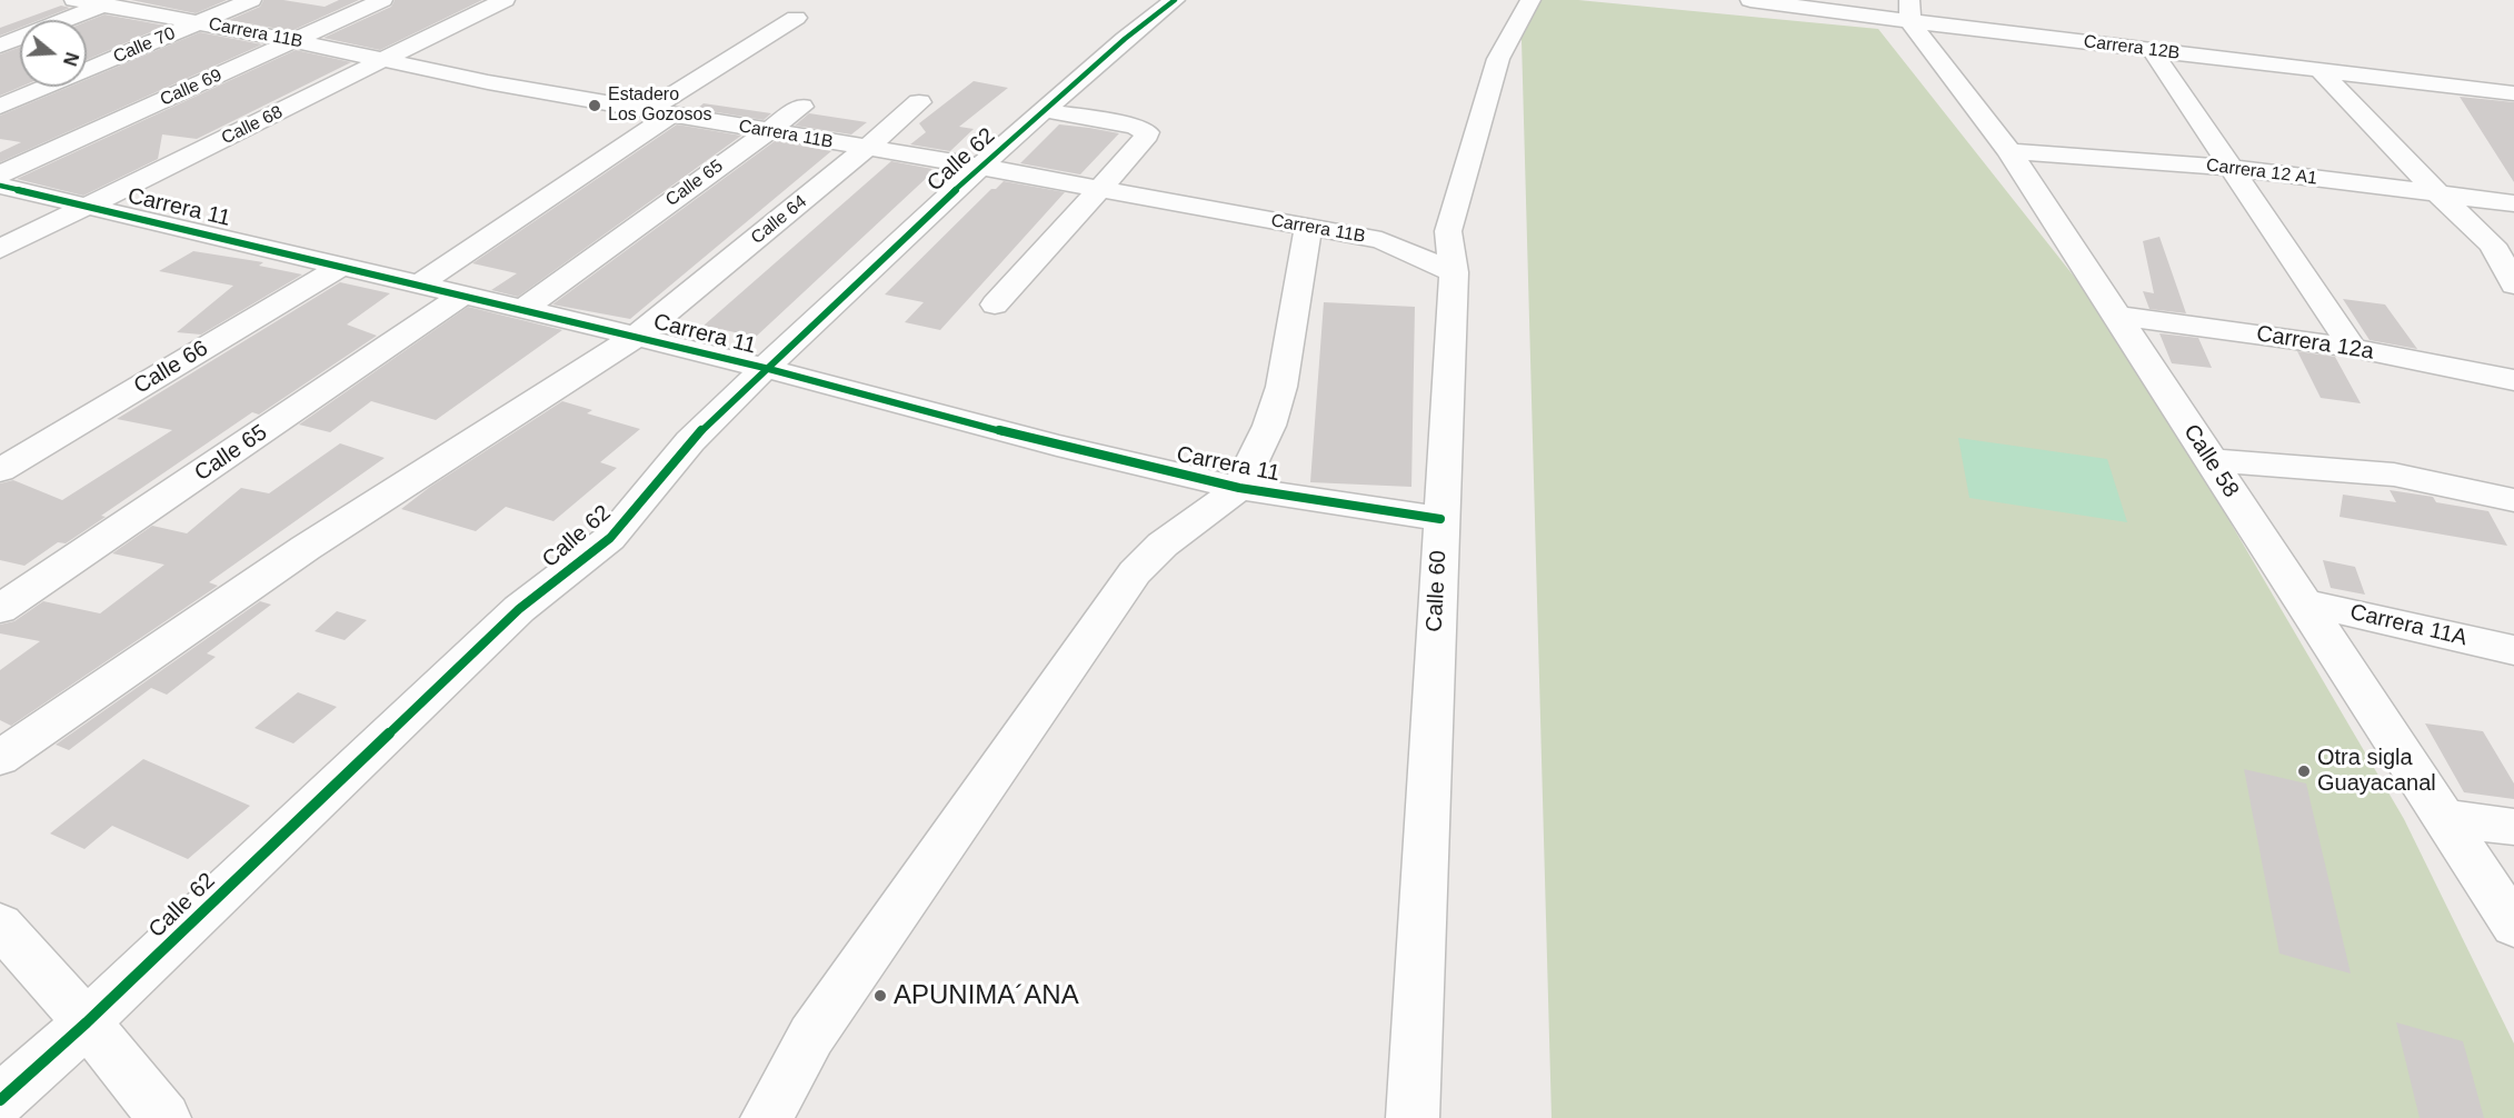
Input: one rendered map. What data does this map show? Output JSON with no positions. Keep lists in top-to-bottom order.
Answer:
{
  "streets": {
    "street": [
      "Carrera 11B",
      "Calle 70",
      "Carrera 12B",
      "Calle 69",
      "Calle 68",
      "Calle 62",
      "Carrera 12 A1",
      "Calle 65",
      "Carrera 11",
      "Calle 64",
      "Carrera 12a",
      "Calle 66",
      "Calle 58",
      "Calle 60",
      "Carrera 11A"
    ]
  },
  "crossings": [
    ["Carrera 11B", "Calle 70"],
    ["Carrera 11B", "Calle 69"],
    ["Carrera 11B", "Calle 68"],
    ["Carrera 11B", "Calle 62"],
    ["Carrera 11B", "Calle 65"],
    ["Carrera 11B", "Calle 64"],
    ["Carrera 11B", "Calle 60"],
    ["Carrera 12B", "Calle 58"],
    ["Calle 68", "Carrera 11"],
    ["Calle 62", "Carrera 11"],
    ["Carrera 12 A1", "Calle 58"],
    ["Calle 65", "Carrera 11"],
    ["Carrera 11", "Calle 64"],
    ["Carrera 11", "Calle 66"],
    ["Carrera 11", "Calle 60"],
    ["Carrera 12a", "Calle 58"],
    ["Calle 58", "Carrera 11A"]
  ],
  "places": ["Estadero Los Gozosos", "Otra sigla Guayacanal", "APUNIMA´ANA"],
  "north": "right"
}
